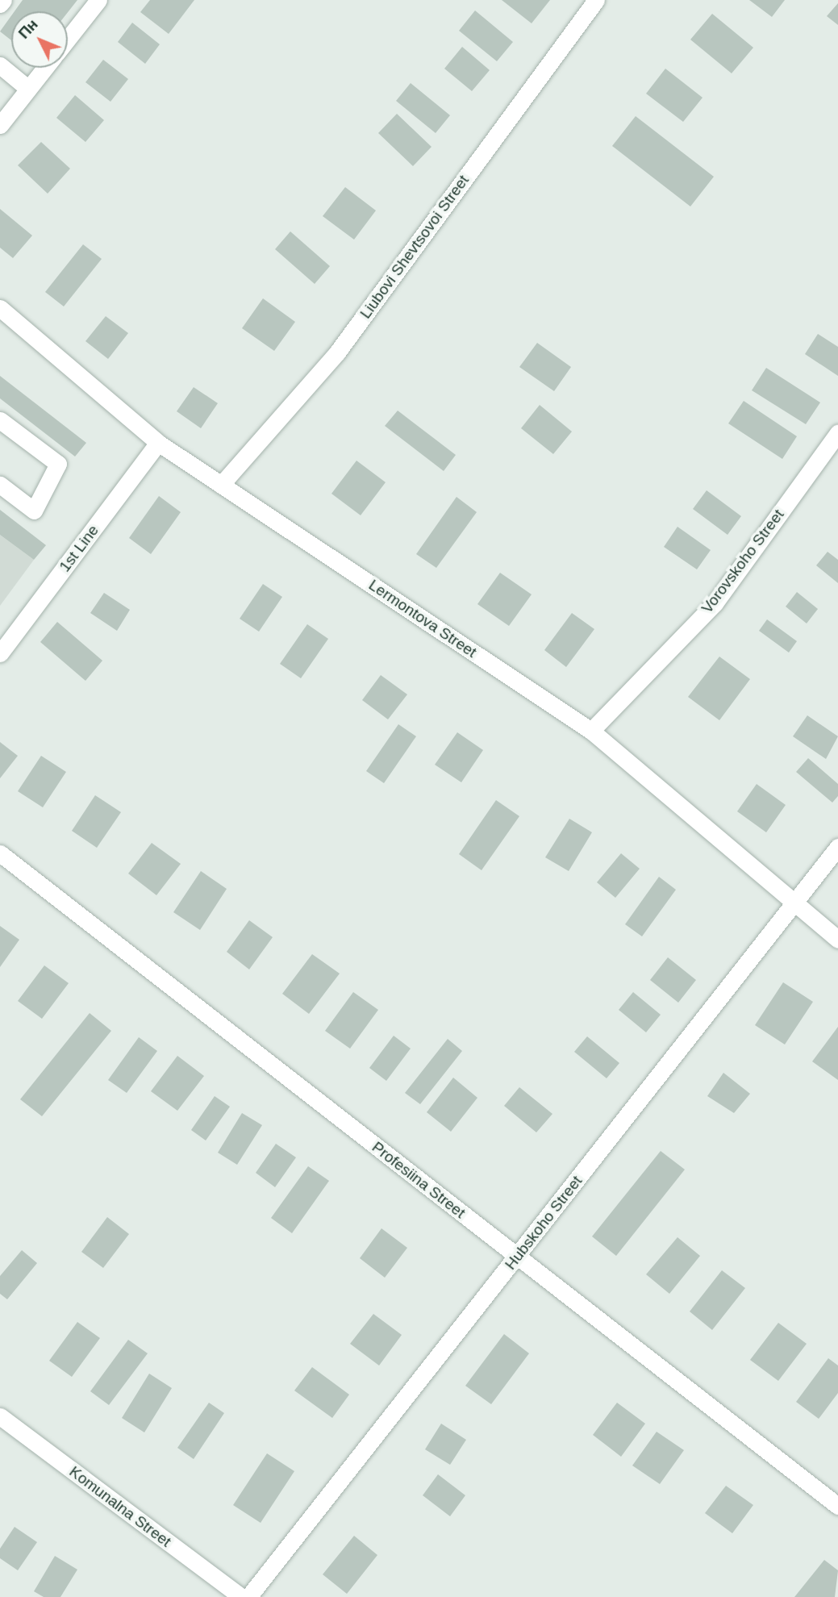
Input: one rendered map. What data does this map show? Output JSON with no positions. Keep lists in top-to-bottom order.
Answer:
{
  "streets": {
    "street": [
      "Liubovi Shevtsovoi Street",
      "1st Line",
      "Vorovskoho Street",
      "Lermontova Street",
      "Profesiina Street",
      "Hubskoho Street",
      "Komunalna Street"
    ]
  },
  "crossings": [
    ["Liubovi Shevtsovoi Street", "Lermontova Street"],
    ["1st Line", "Lermontova Street"],
    ["Vorovskoho Street", "Lermontova Street"],
    ["Lermontova Street", "Hubskoho Street"],
    ["Profesiina Street", "Hubskoho Street"]
  ],
  "north": "top left"
}
